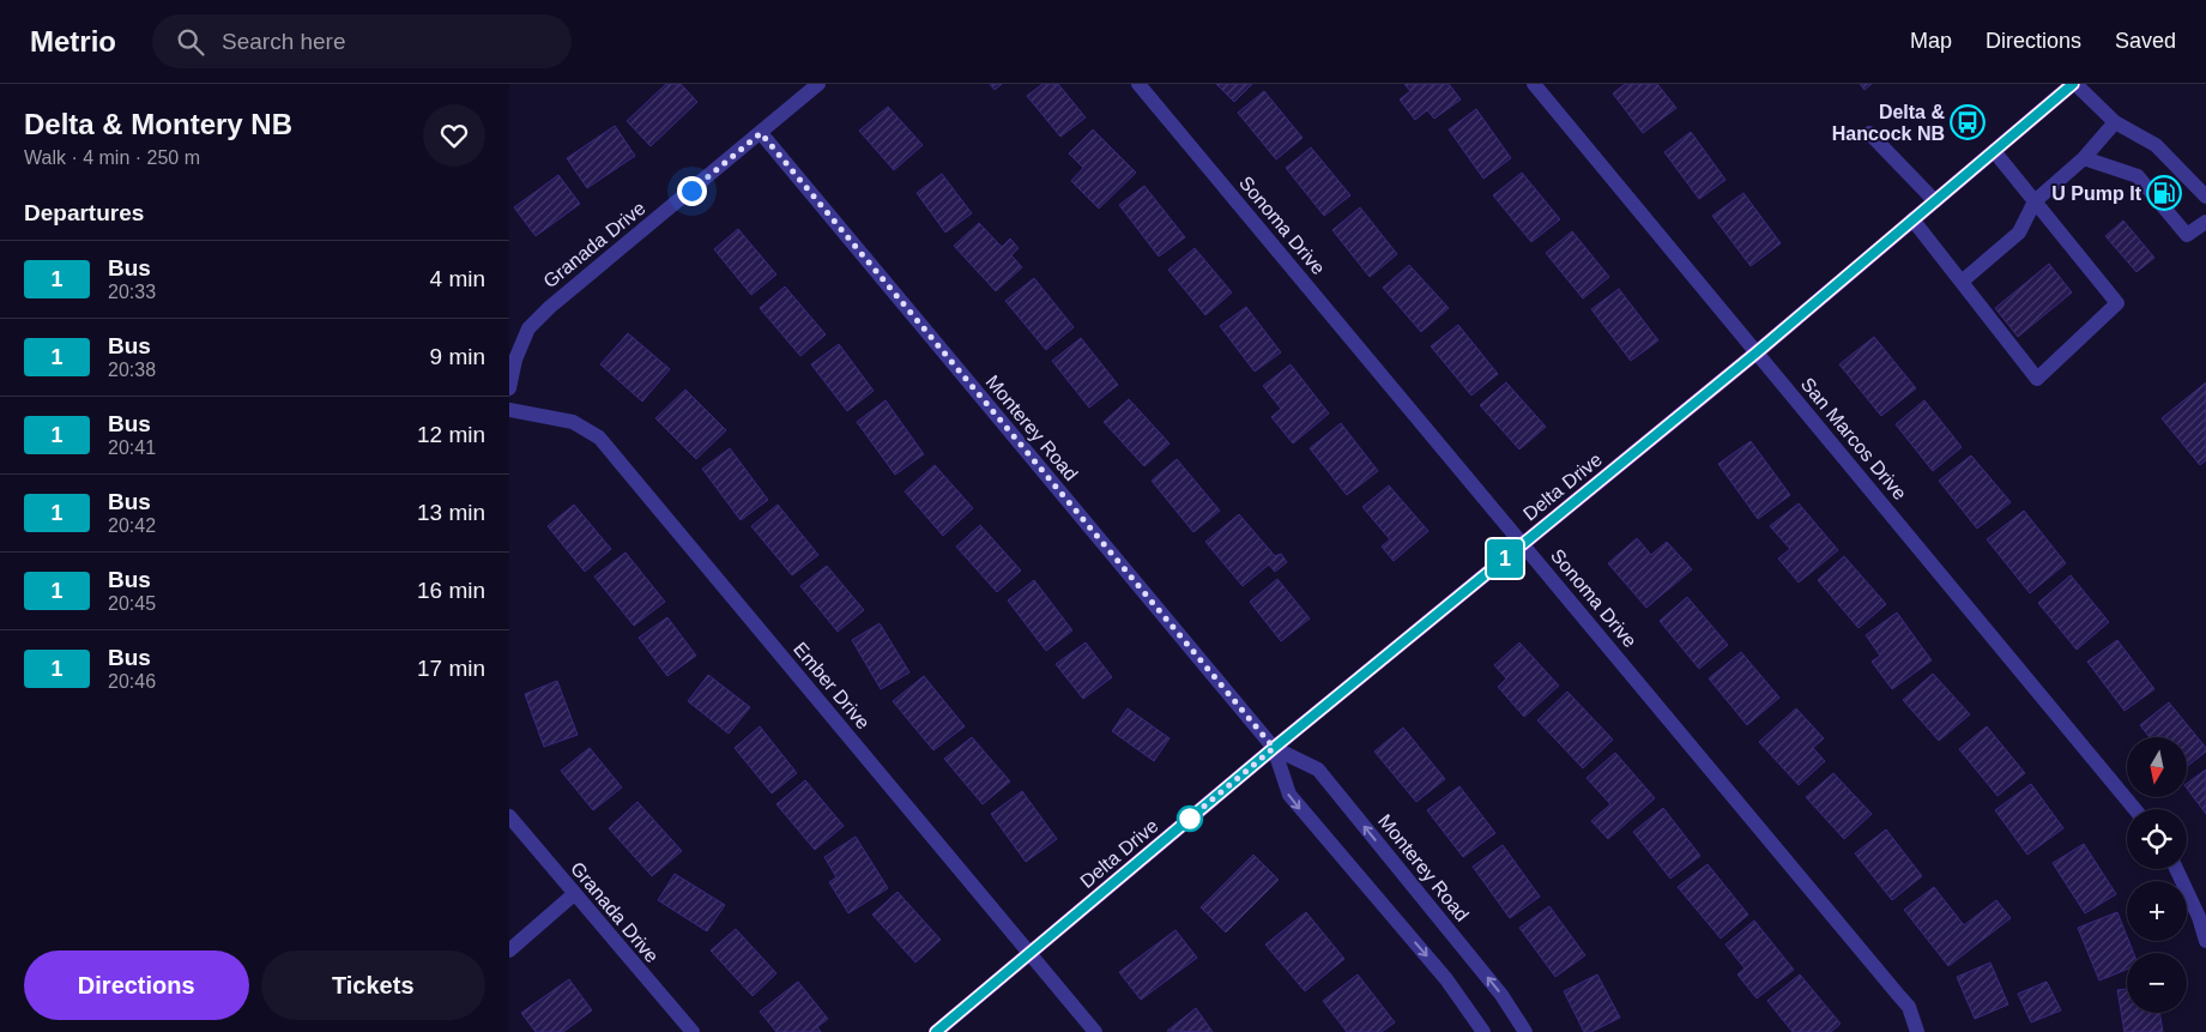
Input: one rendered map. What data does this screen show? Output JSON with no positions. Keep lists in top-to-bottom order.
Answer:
{
  "streets": {
    "main road": ["Delta Drive"],
    "street": [
      "Sonoma Drive",
      "Granada Drive",
      "Monterey Road",
      "San Marcos Drive",
      "Ember Drive"
    ]
  },
  "crossings": [
    ["Sonoma Drive", "Delta Drive"],
    ["Granada Drive", "Monterey Road"],
    ["Monterey Road", "Delta Drive"],
    ["San Marcos Drive", "Delta Drive"],
    ["Delta Drive", "Ember Drive"]
  ],
  "places": {
    "bus stop": ["Delta & Hancock NB"],
    "fuel station": ["U Pump It"]
  },
  "lines": ["bus line 1"],
  "north": "bottom",
  "page": {
    "header": "Metrio",
    "search": "Search here",
    "nav": ["Map", "Directions", "Saved"],
    "heading": [
      ["Delta & Montery NB", "Walk · 4 min · 250 m"],
      "Departures"
    ],
    "on_map": "1",
    "list": [
      {
        "mark": "1",
        "name": "Bus",
        "note": "20:33",
        "value": "4 min"
      },
      {
        "mark": "1",
        "name": "Bus",
        "note": "20:38",
        "value": "9 min"
      },
      {
        "mark": "1",
        "name": "Bus",
        "note": "20:41",
        "value": "12 min"
      },
      {
        "mark": "1",
        "name": "Bus",
        "note": "20:42",
        "value": "13 min"
      },
      {
        "mark": "1",
        "name": "Bus",
        "note": "20:45",
        "value": "16 min"
      },
      {
        "mark": "1",
        "name": "Bus",
        "note": "20:46",
        "value": "17 min"
      }
    ],
    "map_buttons": ["+", "−"],
    "buttons": ["Directions", "Tickets"]
  }
}
